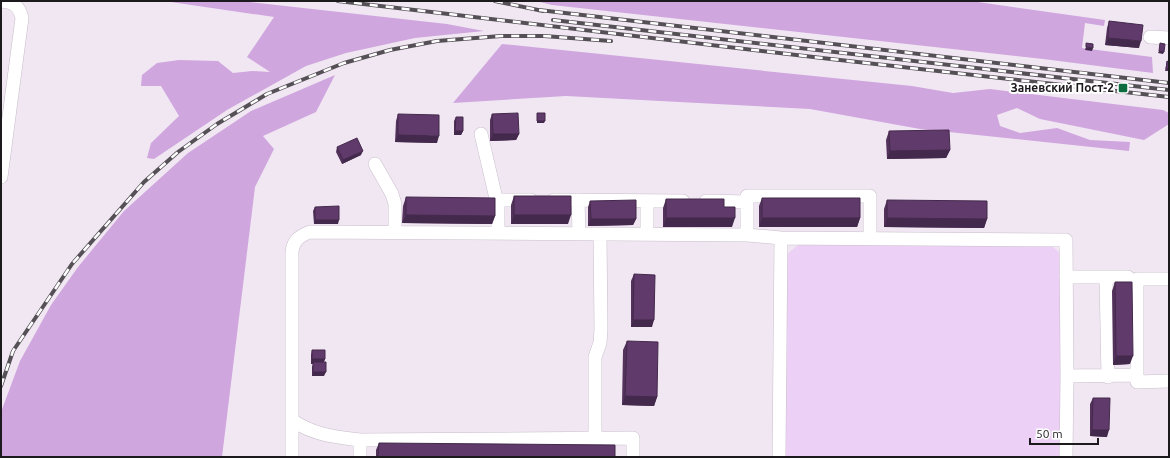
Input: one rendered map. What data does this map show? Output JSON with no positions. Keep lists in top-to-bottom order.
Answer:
{
  "places": {
    "transit": ["Заневский Пост-2"]
  },
  "scale_bar": "50 m"
}
